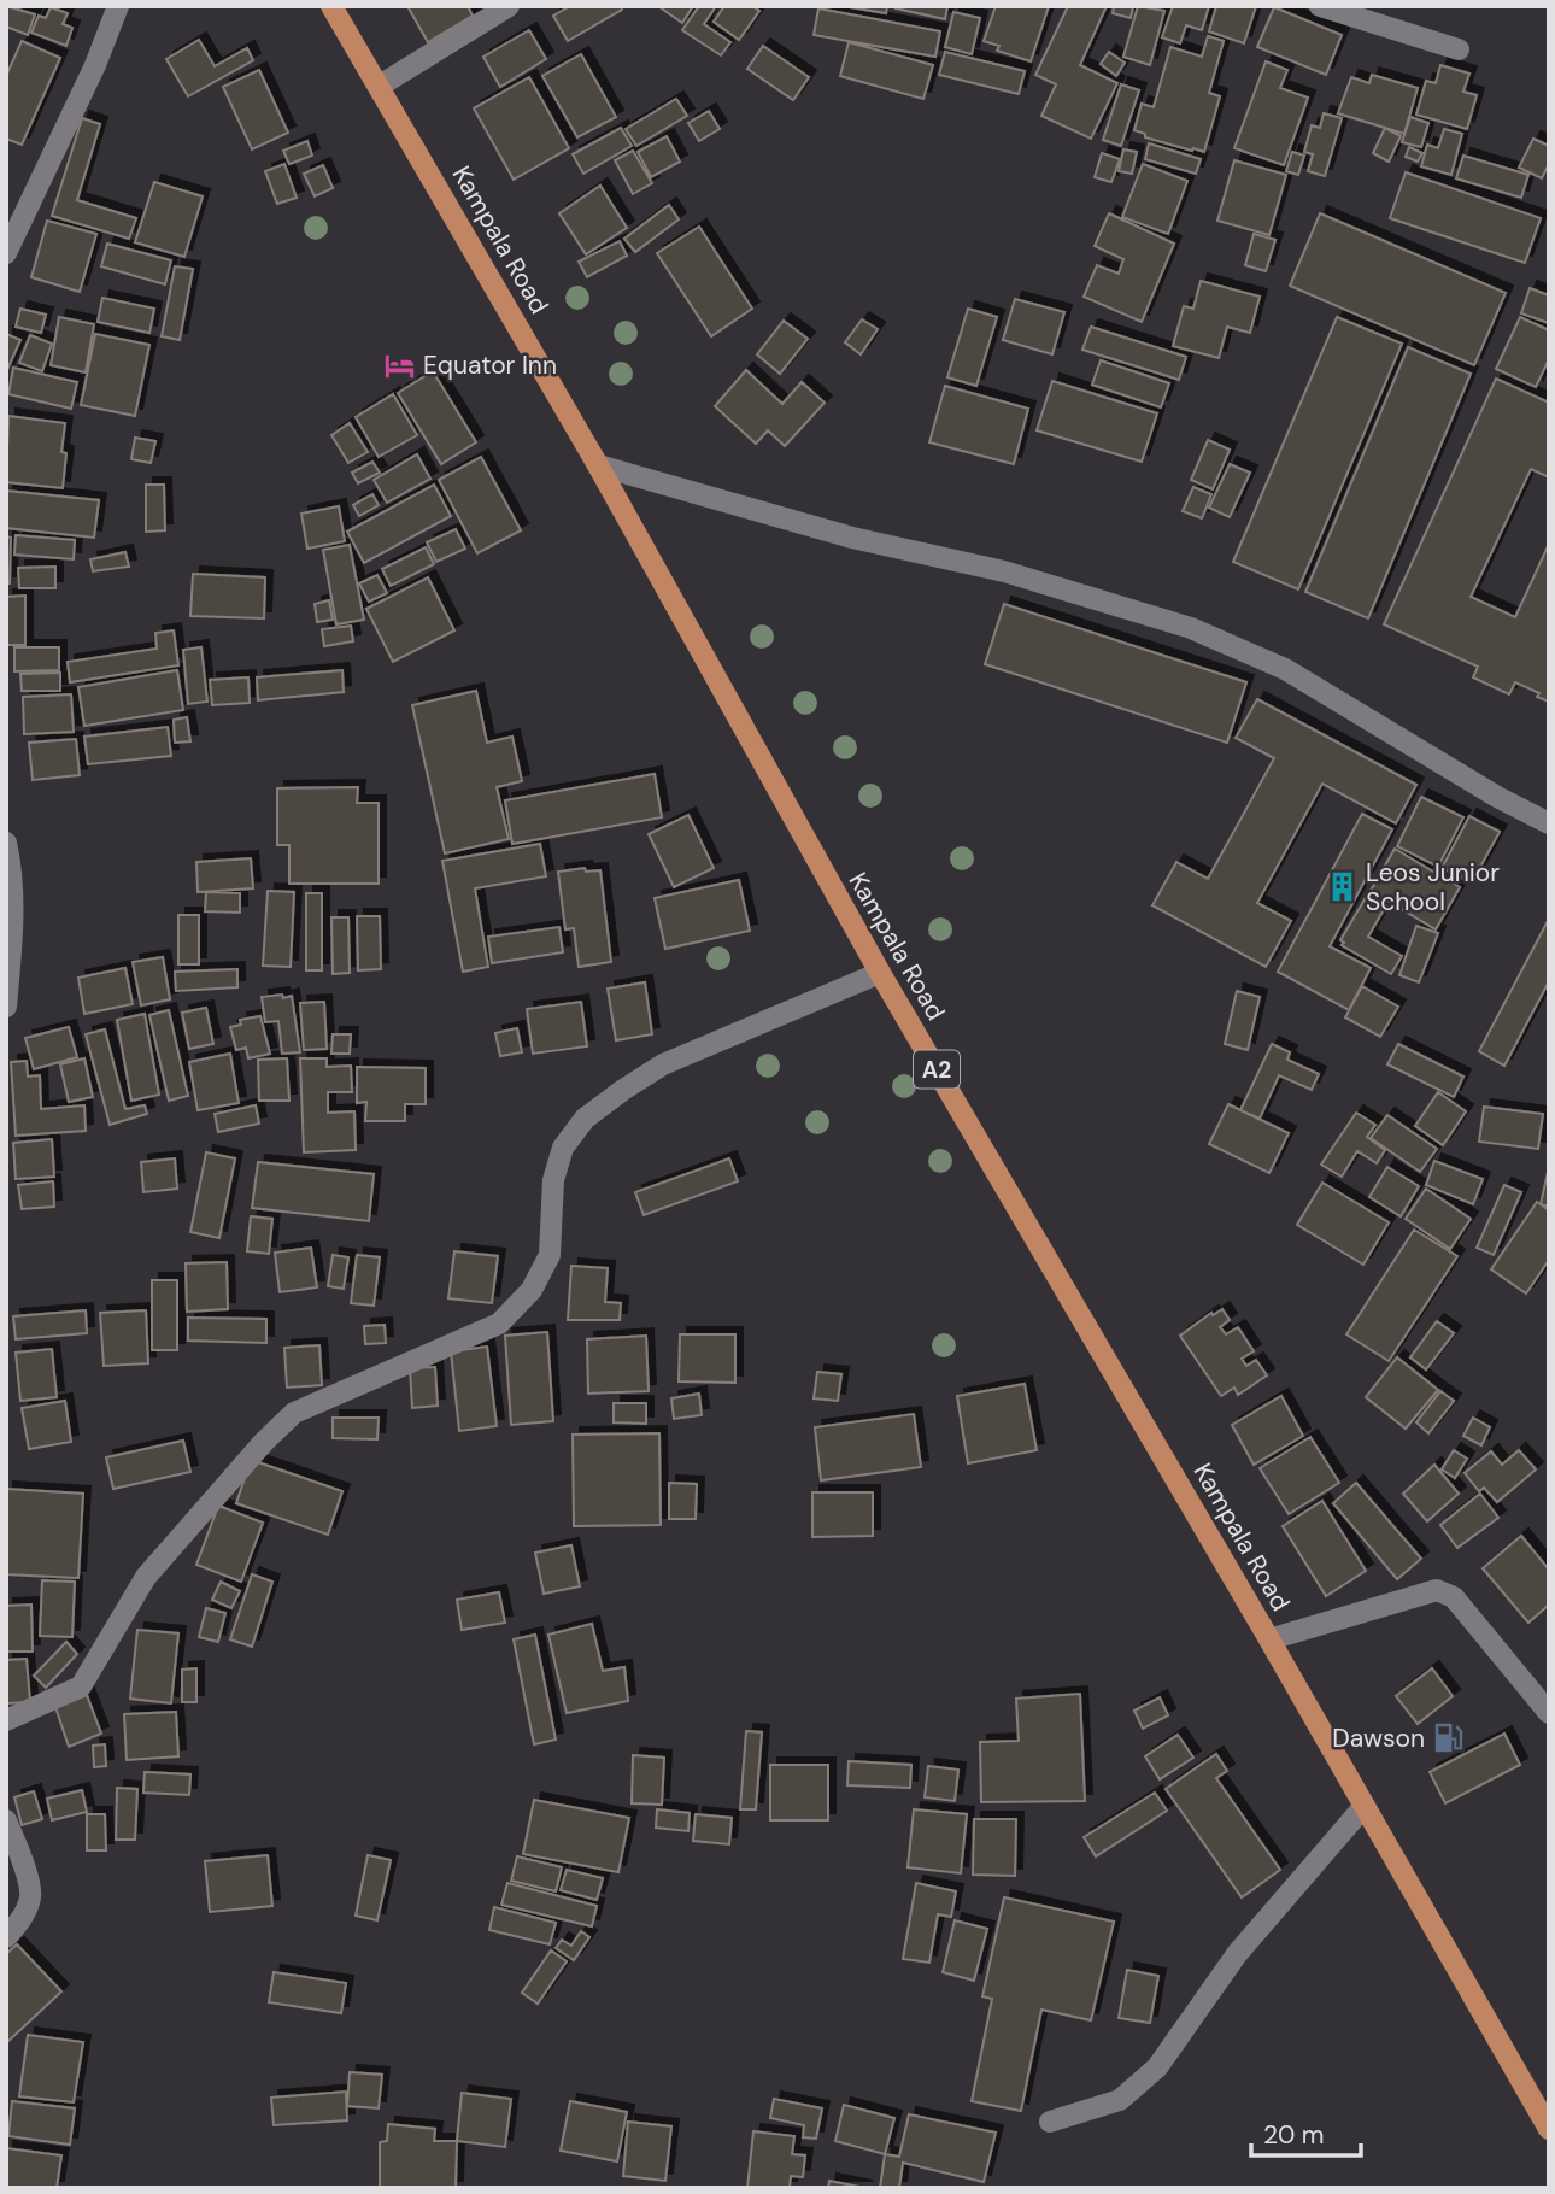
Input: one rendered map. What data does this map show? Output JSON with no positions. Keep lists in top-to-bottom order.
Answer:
{
  "streets": {
    "main road": ["Kampala Road", "A2"]
  },
  "places": {
    "hotel": ["Equator Inn"],
    "building": ["Leos Junior School"],
    "fuel station": ["Dawson"]
  },
  "scale_bar": "20 m"
}
